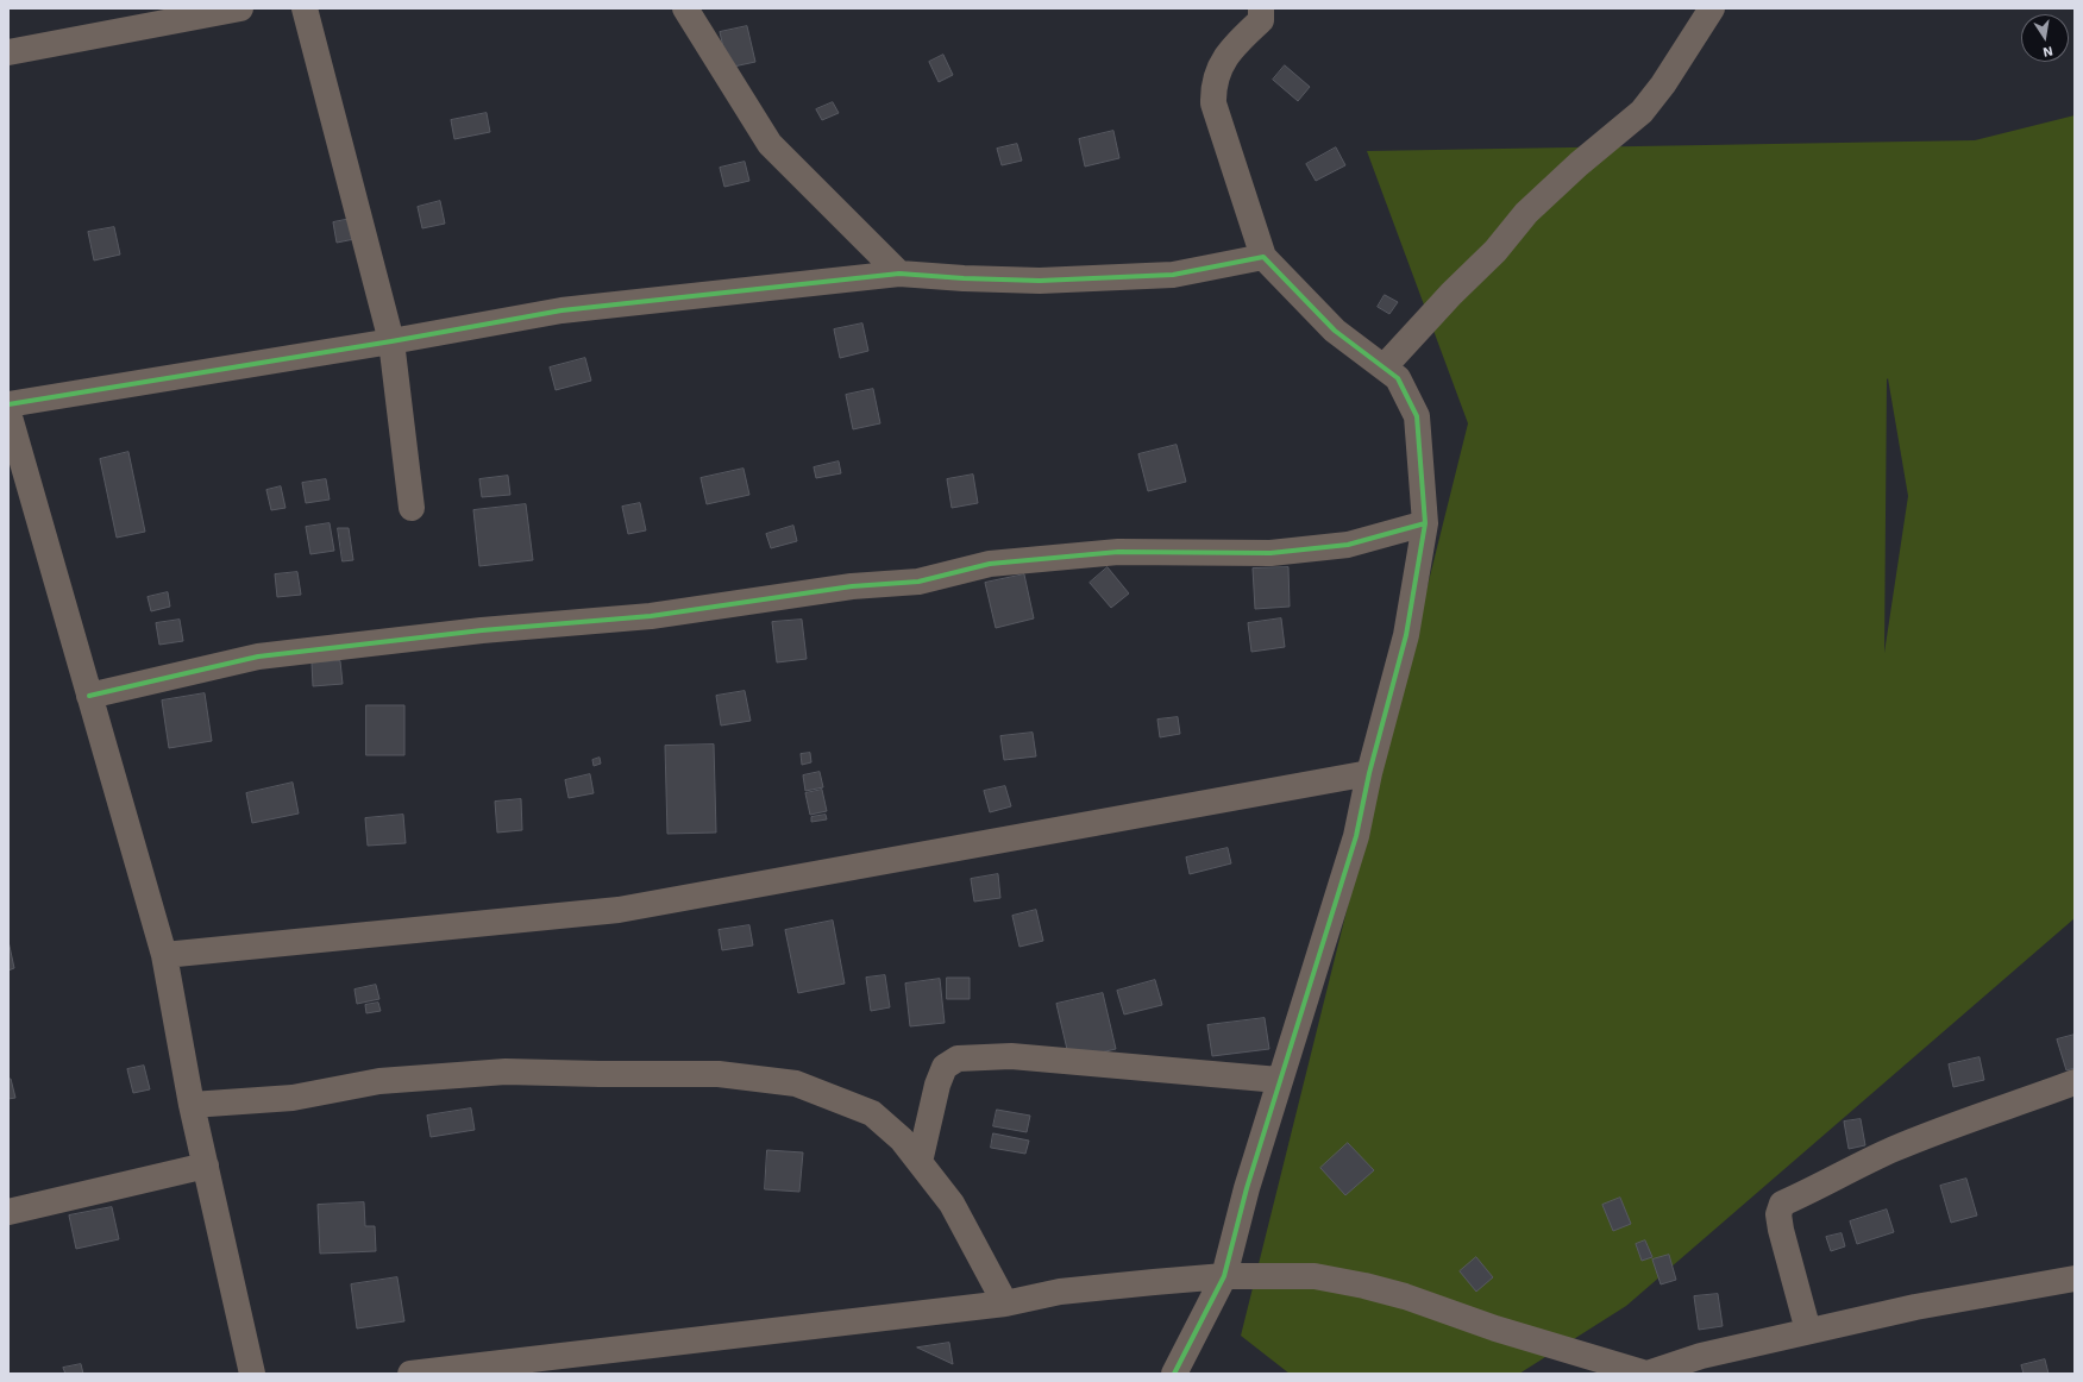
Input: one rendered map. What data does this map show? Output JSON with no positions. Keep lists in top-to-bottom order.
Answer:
{
  "north": "bottom"
}
